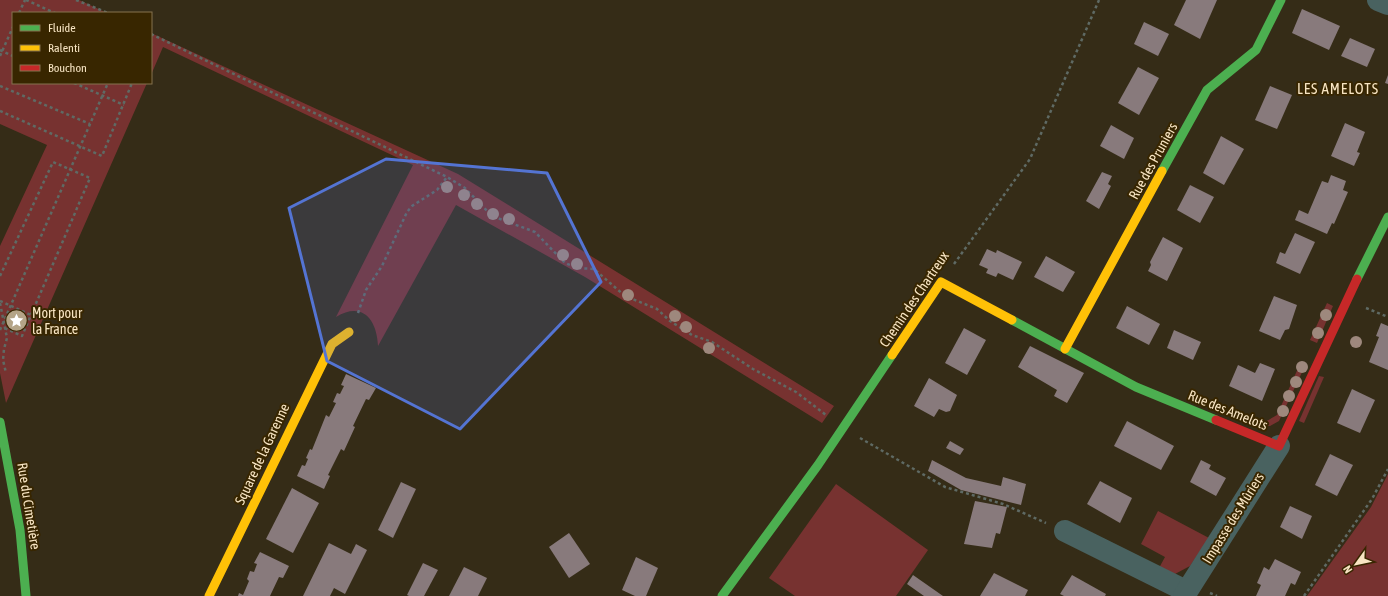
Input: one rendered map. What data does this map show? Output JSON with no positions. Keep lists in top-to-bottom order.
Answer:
{
  "streets": {
    "street": [
      "Rue des Pruniers",
      "Chemin des Chartreux",
      "Rue des Amelots",
      "Square de la Garenne",
      "Rue du Cimetière",
      "Impasse des Mûriers"
    ]
  },
  "crossings": [
    ["Rue des Pruniers", "Rue des Amelots"],
    ["Chemin des Chartreux", "Rue des Amelots"],
    ["Rue des Amelots", "Impasse des Mûriers"]
  ],
  "districts": ["LES AMELOTS"],
  "places": {
    "place": ["Mort pour la France"]
  },
  "legend": ["Fluide", "Ralenti", "Bouchon"],
  "north": "bottom left"
}
